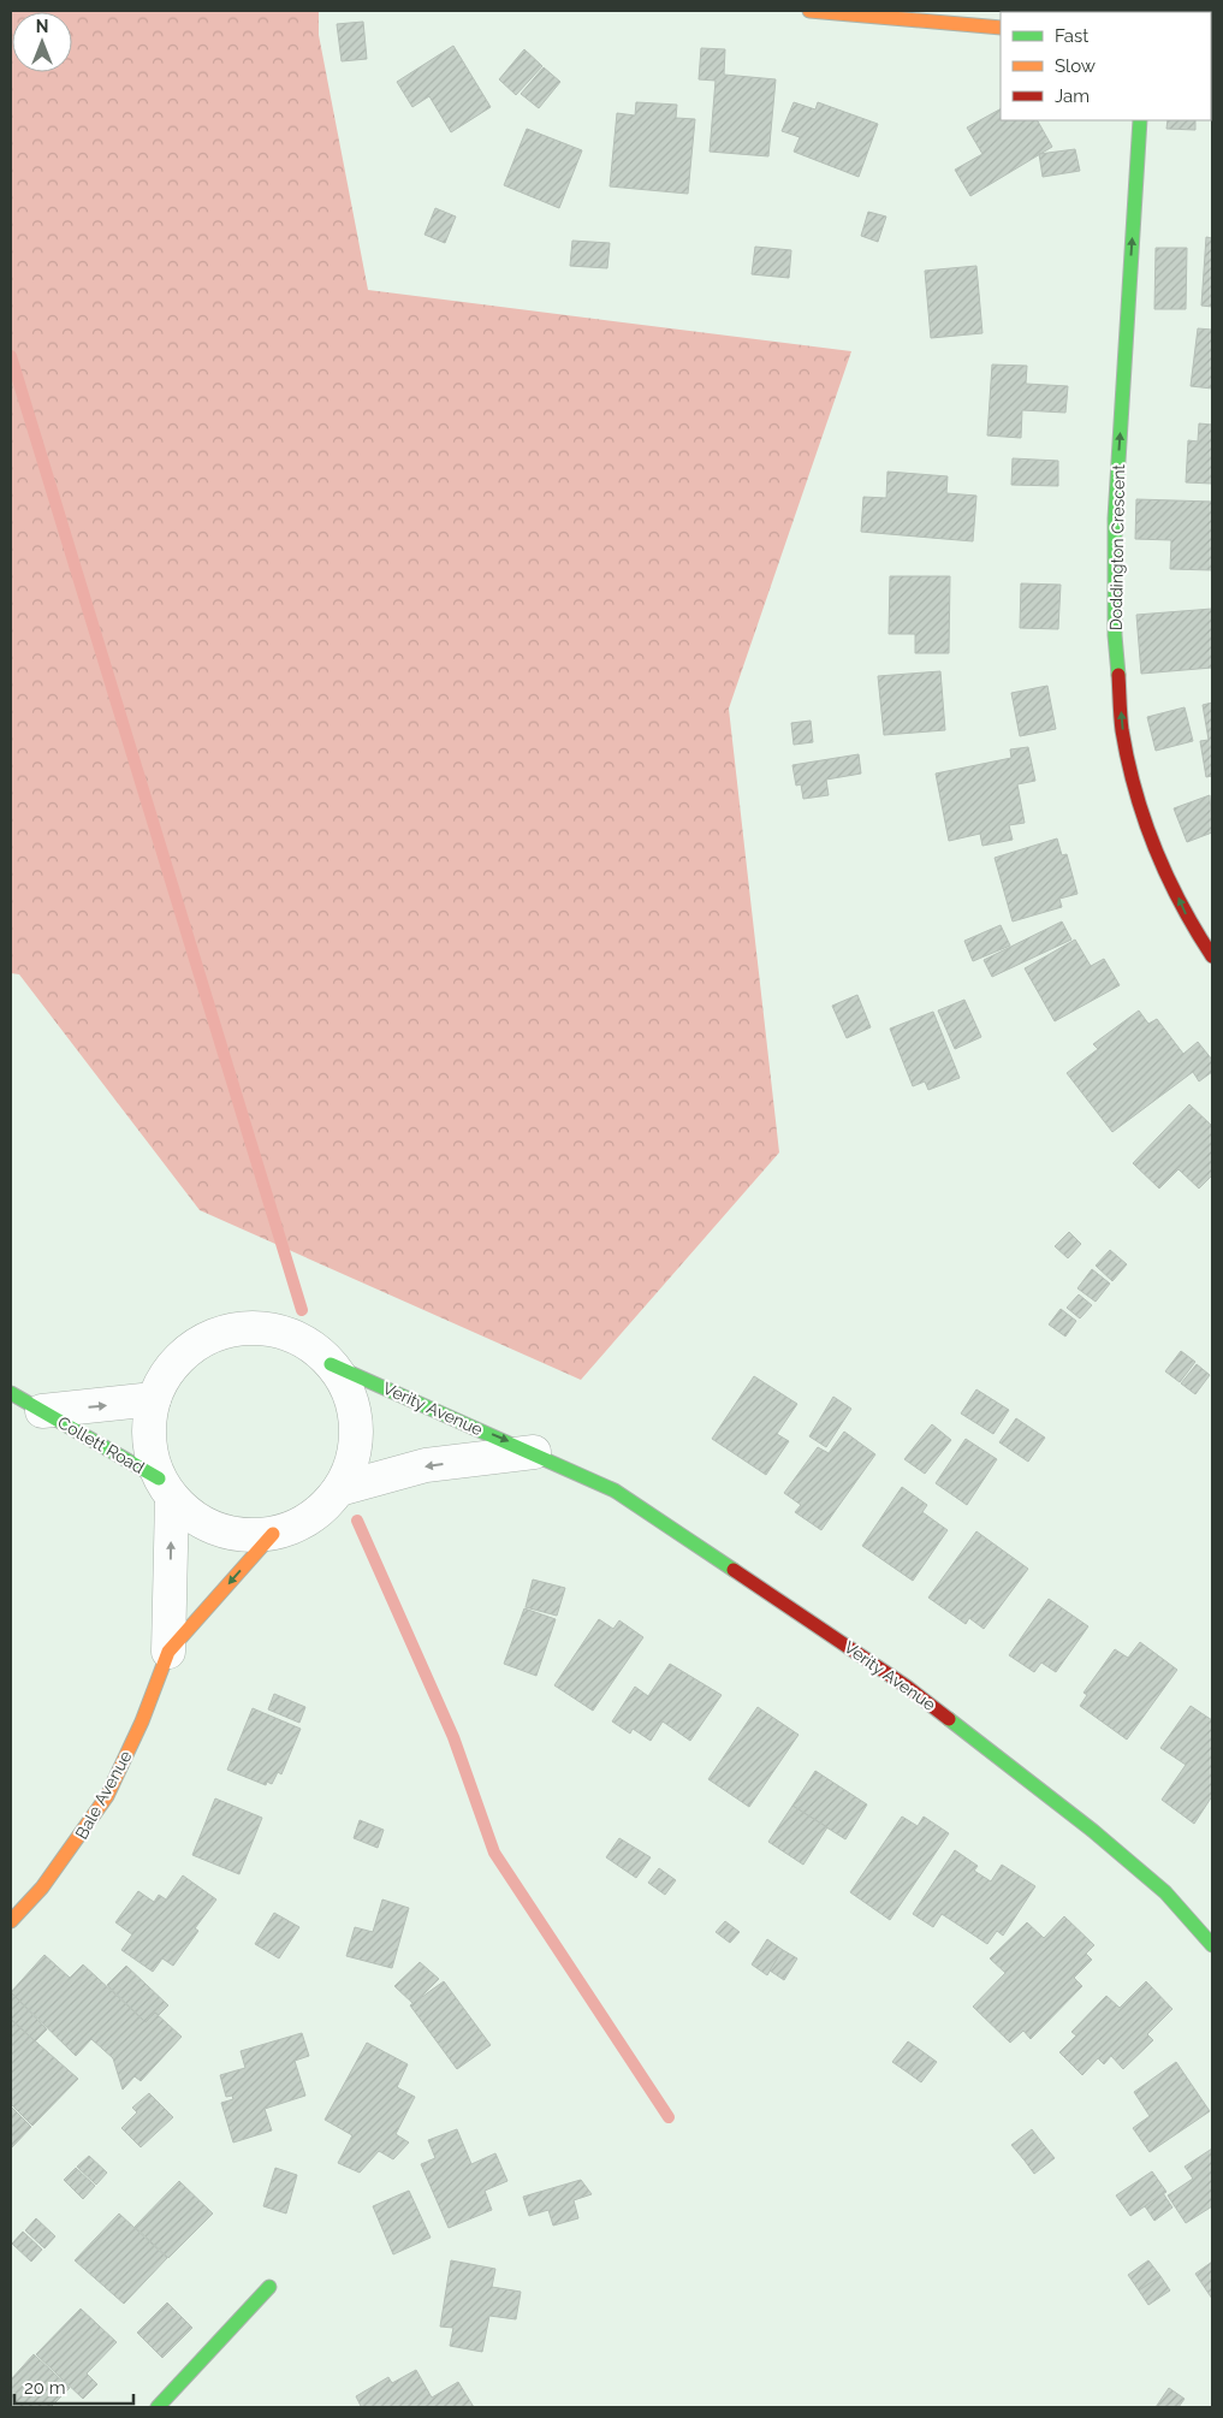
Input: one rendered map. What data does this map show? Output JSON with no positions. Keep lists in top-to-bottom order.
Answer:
{
  "streets": {
    "street": [
      "Doddington Crescent",
      "Verity Avenue",
      "Collett Road",
      "Bale Avenue"
    ]
  },
  "crossings": [
    ["Verity Avenue", "Collett Road"],
    ["Verity Avenue", "Bale Avenue"],
    ["Collett Road", "Bale Avenue"]
  ],
  "one_way": ["Doddington Crescent", "Collett Road"],
  "legend": ["Fast", "Slow", "Jam"],
  "scale_bar": "20 m",
  "north": "top"
}
